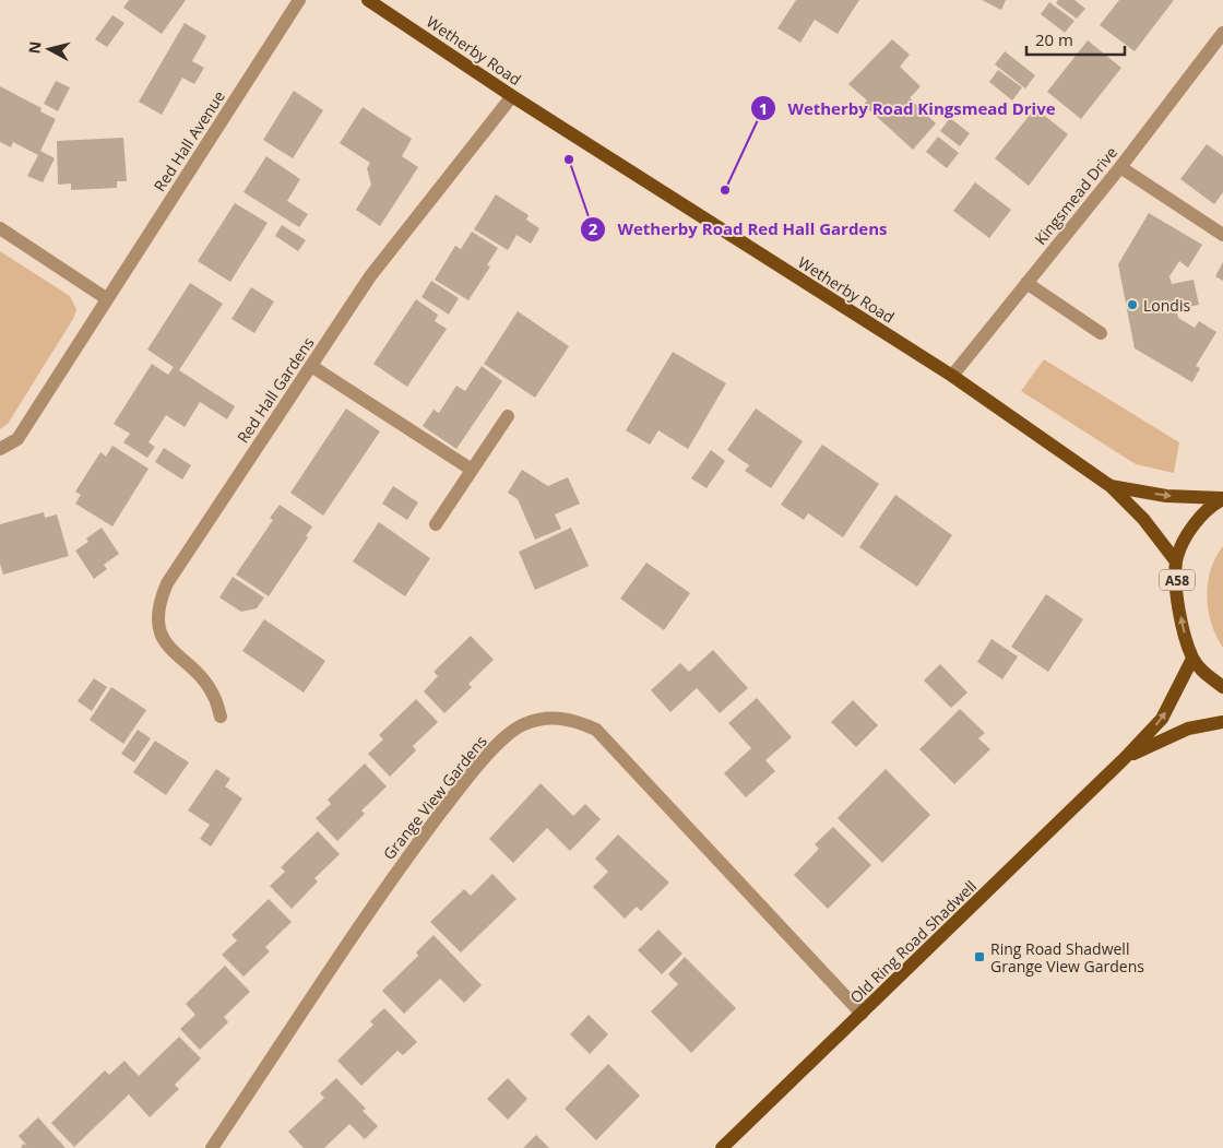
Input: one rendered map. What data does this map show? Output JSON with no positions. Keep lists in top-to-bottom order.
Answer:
{
  "streets": {
    "main road": ["Wetherby Road", "A58", "Old Ring Road Shadwell"],
    "street": [
      "Red Hall Avenue",
      "Kingsmead Drive",
      "Red Hall Gardens",
      "Grange View Gardens"
    ]
  },
  "crossings": [
    ["Wetherby Road", "Kingsmead Drive"],
    ["Wetherby Road", "Red Hall Gardens"],
    ["Wetherby Road", "A58"],
    ["A58", "Old Ring Road Shadwell"],
    ["Grange View Gardens", "Old Ring Road Shadwell"]
  ],
  "places": {
    "other": ["Wetherby Road Red Hall Gardens", "Wetherby Road Kingsmead Drive", "Londis"],
    "transit": ["Ring Road Shadwell Grange View Gardens"]
  },
  "scale_bar": "20 m",
  "north": "left"
}
